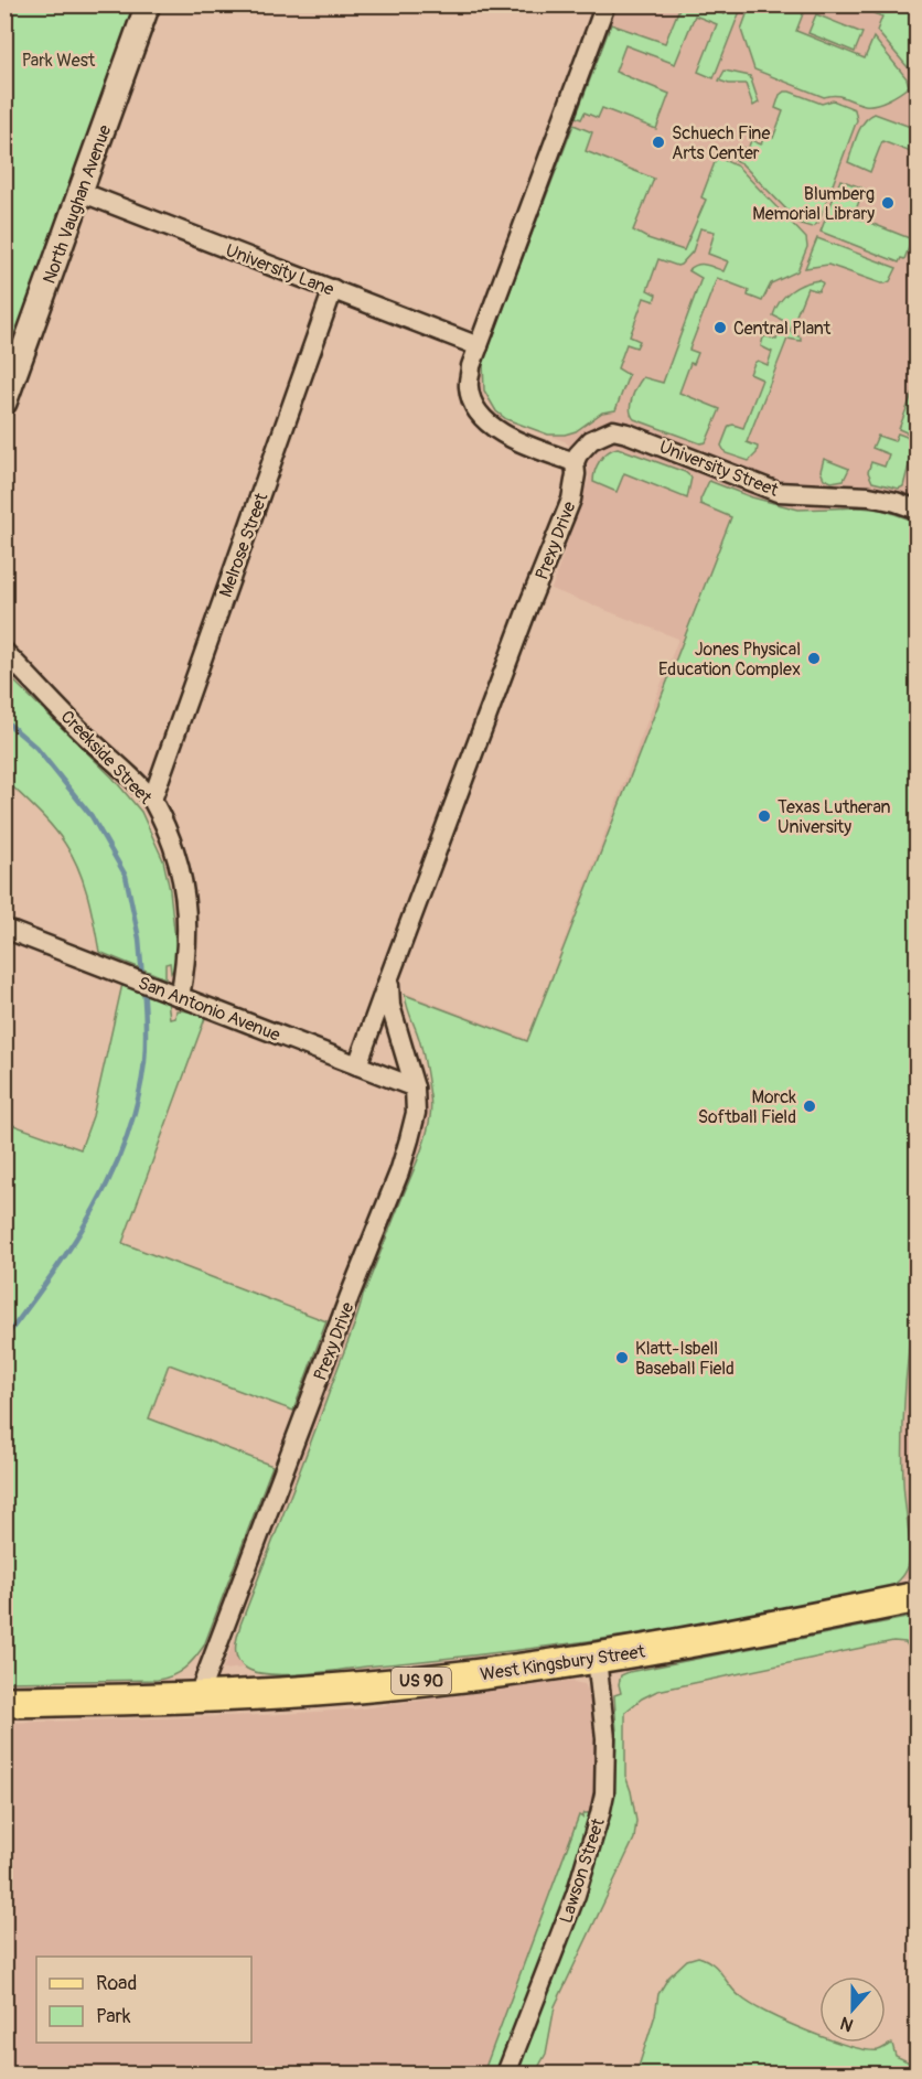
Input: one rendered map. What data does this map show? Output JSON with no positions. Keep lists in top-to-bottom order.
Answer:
{
  "streets": {
    "main road": ["West Kingsbury Street", "US 90"],
    "street": [
      "North Vaughan Avenue",
      "University Lane",
      "University Street",
      "Prexy Drive",
      "Melrose Street",
      "Creekside Street",
      "San Antonio Avenue",
      "Lawson Street"
    ]
  },
  "crossings": [
    ["North Vaughan Avenue", "University Lane"],
    ["University Lane", "Melrose Street"],
    ["University Street", "Prexy Drive"],
    ["Prexy Drive", "San Antonio Avenue"],
    ["Prexy Drive", "West Kingsbury Street"],
    ["Melrose Street", "Creekside Street"],
    ["Creekside Street", "San Antonio Avenue"],
    ["West Kingsbury Street", "Lawson Street"]
  ],
  "parks": ["Park West"],
  "places": [
    "Schuech Fine Arts Center",
    "Blumberg Memorial Library",
    "Central Plant",
    "Jones Physical Education Complex",
    "Texas Lutheran University",
    "Morck Softball Field",
    "Klatt-Isbell Baseball Field"
  ],
  "legend": ["Road", "Park"],
  "north": "bottom"
}
